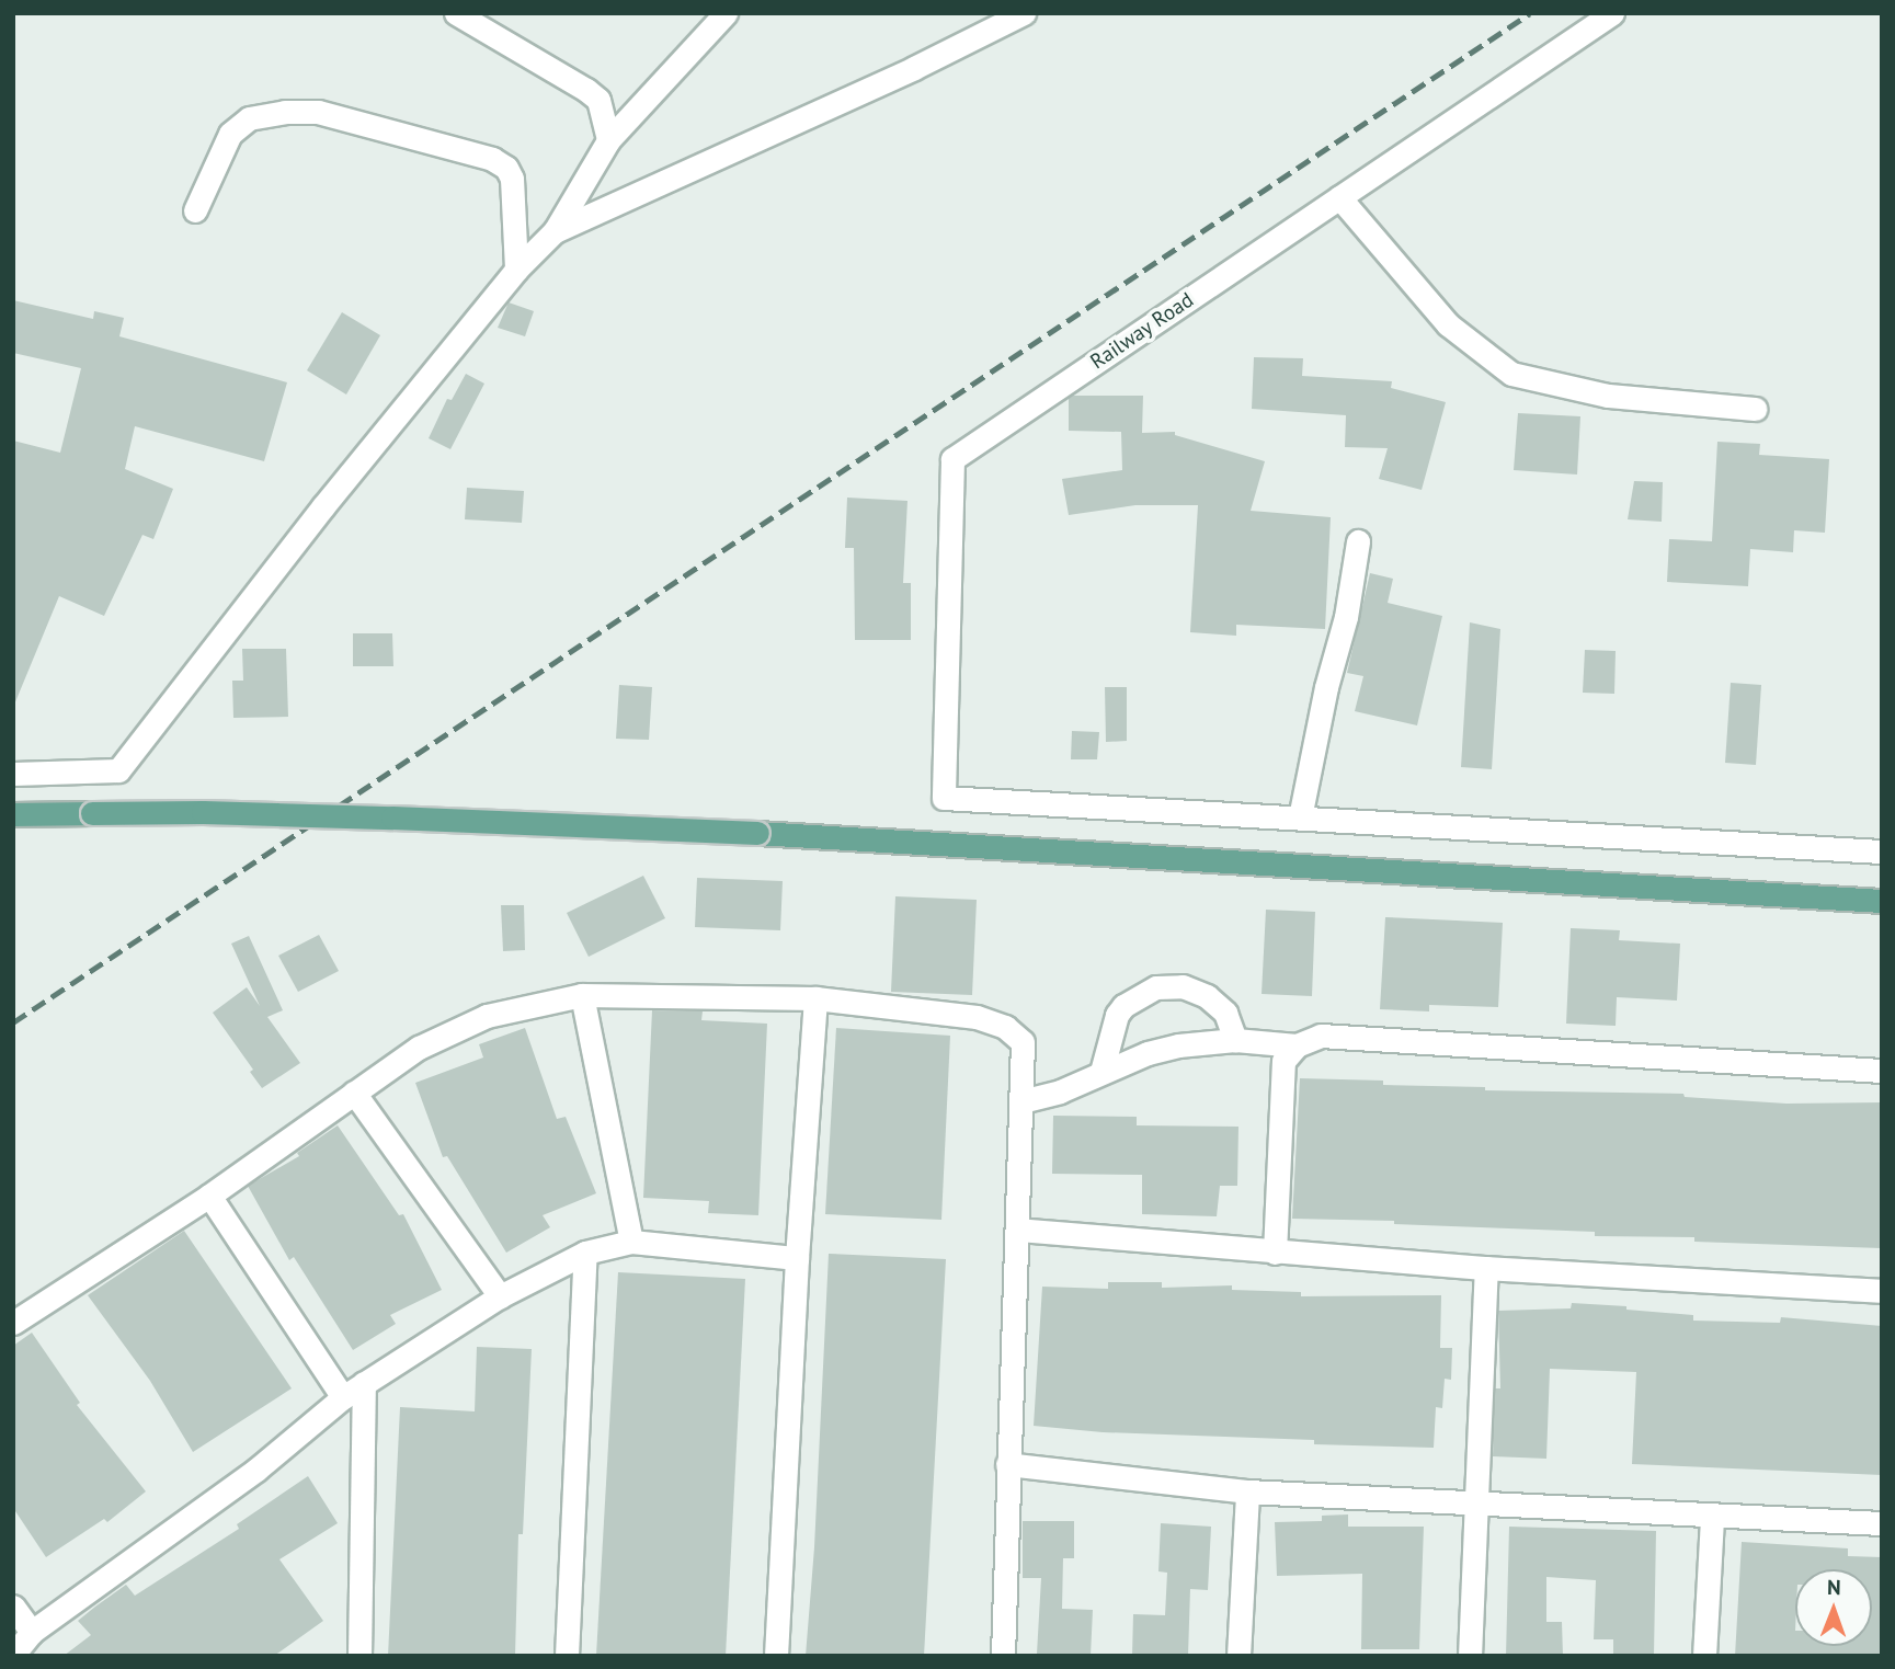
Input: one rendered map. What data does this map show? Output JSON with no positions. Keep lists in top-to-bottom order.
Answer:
{
  "streets": {
    "street": ["Railway Road"]
  },
  "north": "top"
}
